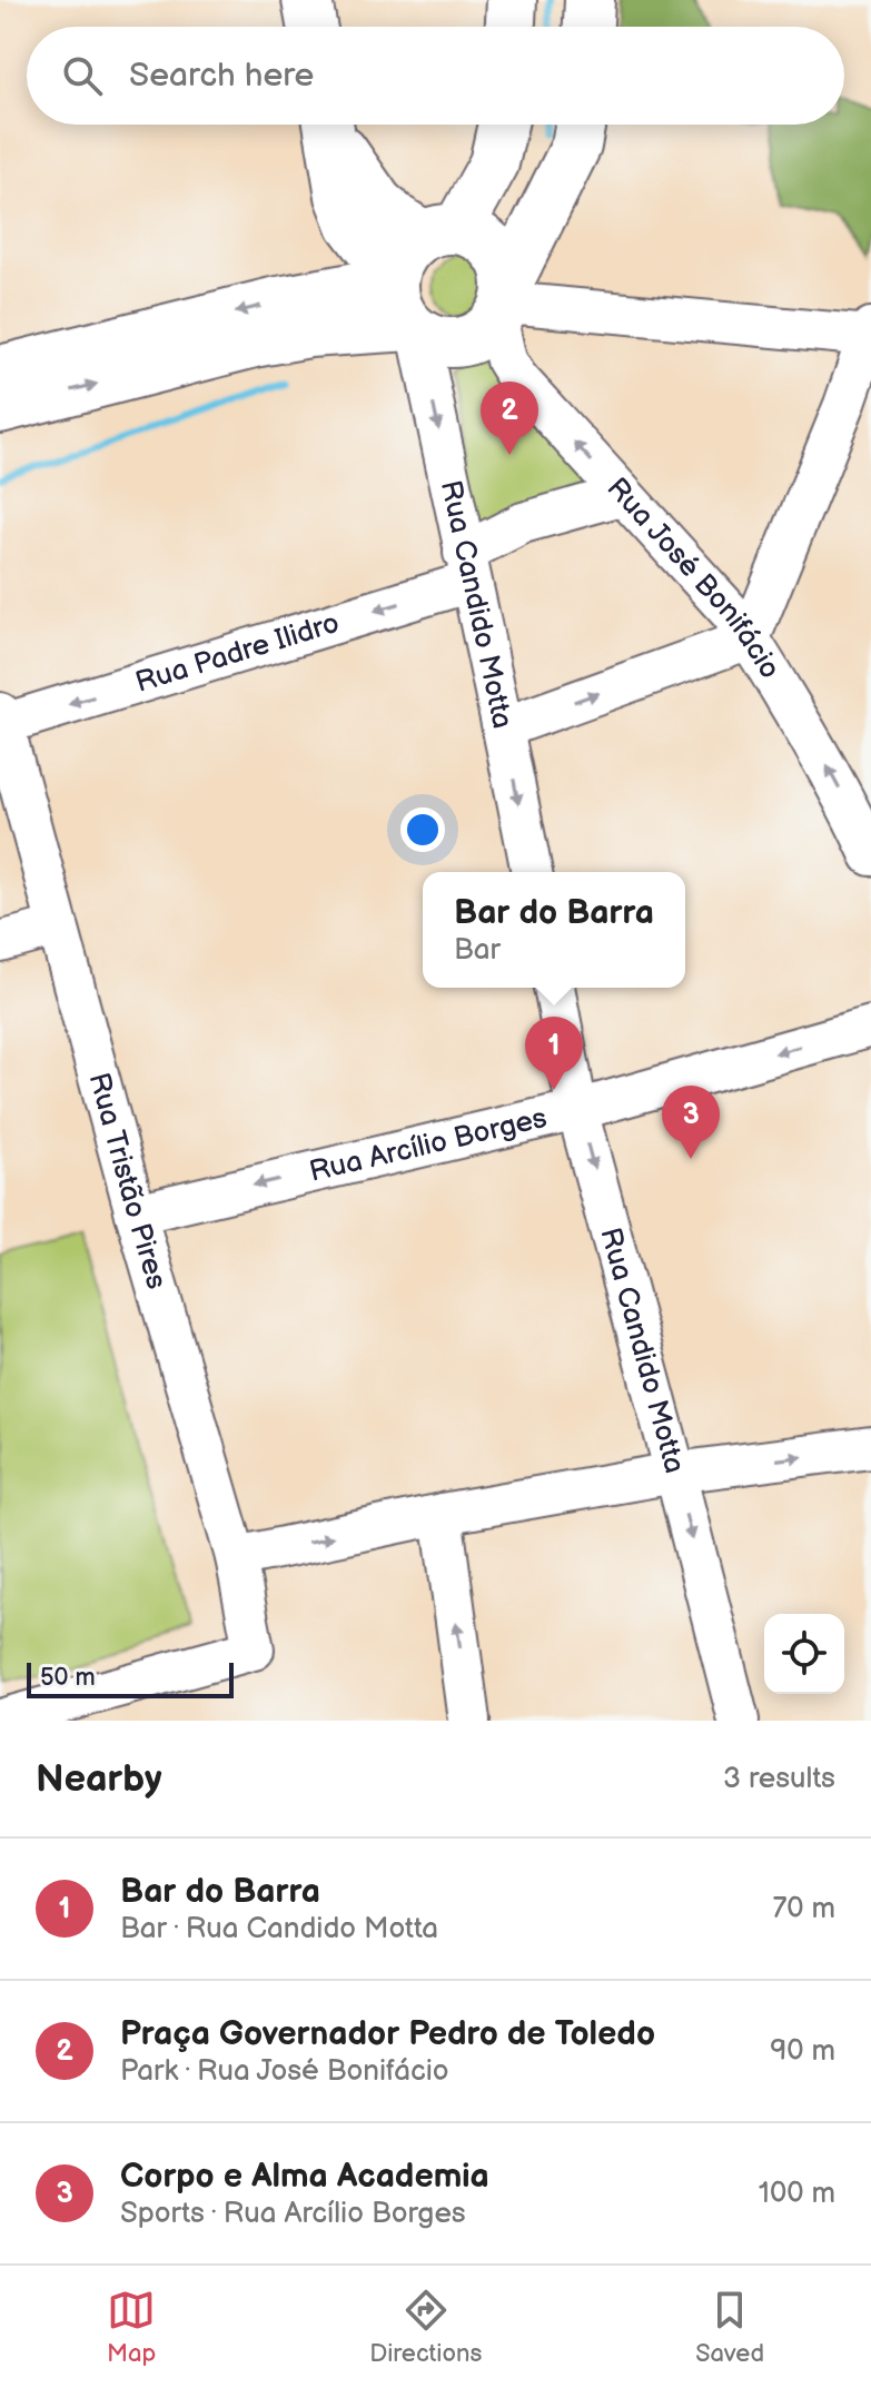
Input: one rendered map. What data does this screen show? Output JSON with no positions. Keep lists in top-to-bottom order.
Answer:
{
  "streets": {
    "street": [
      "Rua José Bonifácio",
      "Rua Candido Motta",
      "Rua Padre Ilidro",
      "Rua Arcílio Borges",
      "Rua Tristão Pires"
    ]
  },
  "crossings": [
    ["Rua José Bonifácio", "Rua Candido Motta"],
    ["Rua José Bonifácio", "Rua Padre Ilidro"],
    ["Rua Candido Motta", "Rua Padre Ilidro"],
    ["Rua Candido Motta", "Rua Arcílio Borges"],
    ["Rua Padre Ilidro", "Rua Tristão Pires"],
    ["Rua Arcílio Borges", "Rua Tristão Pires"]
  ],
  "one_way": [
    "Rua José Bonifácio",
    "Rua Candido Motta",
    "Rua Padre Ilidro",
    "Rua Arcílio Borges"
  ],
  "scale_bar": "50 m",
  "page": {
    "search": "Search here",
    "pins": ["2", "1", "3"],
    "popup": ["Bar do Barra", "Bar"],
    "scale": "50 m",
    "heading": ["Nearby", "3 results"],
    "list": [
      {
        "mark": "1",
        "name": "Bar do Barra",
        "note": "Bar · Rua Candido Motta",
        "value": "70 m"
      },
      {
        "mark": "2",
        "name": "Praça Governador Pedro de Toledo",
        "note": "Park · Rua José Bonifácio",
        "value": "90 m"
      },
      {
        "mark": "3",
        "name": "Corpo e Alma Academia",
        "note": "Sports · Rua Arcílio Borges",
        "value": "100 m"
      }
    ],
    "nav": ["Map", "Directions", "Saved"]
  }
}
